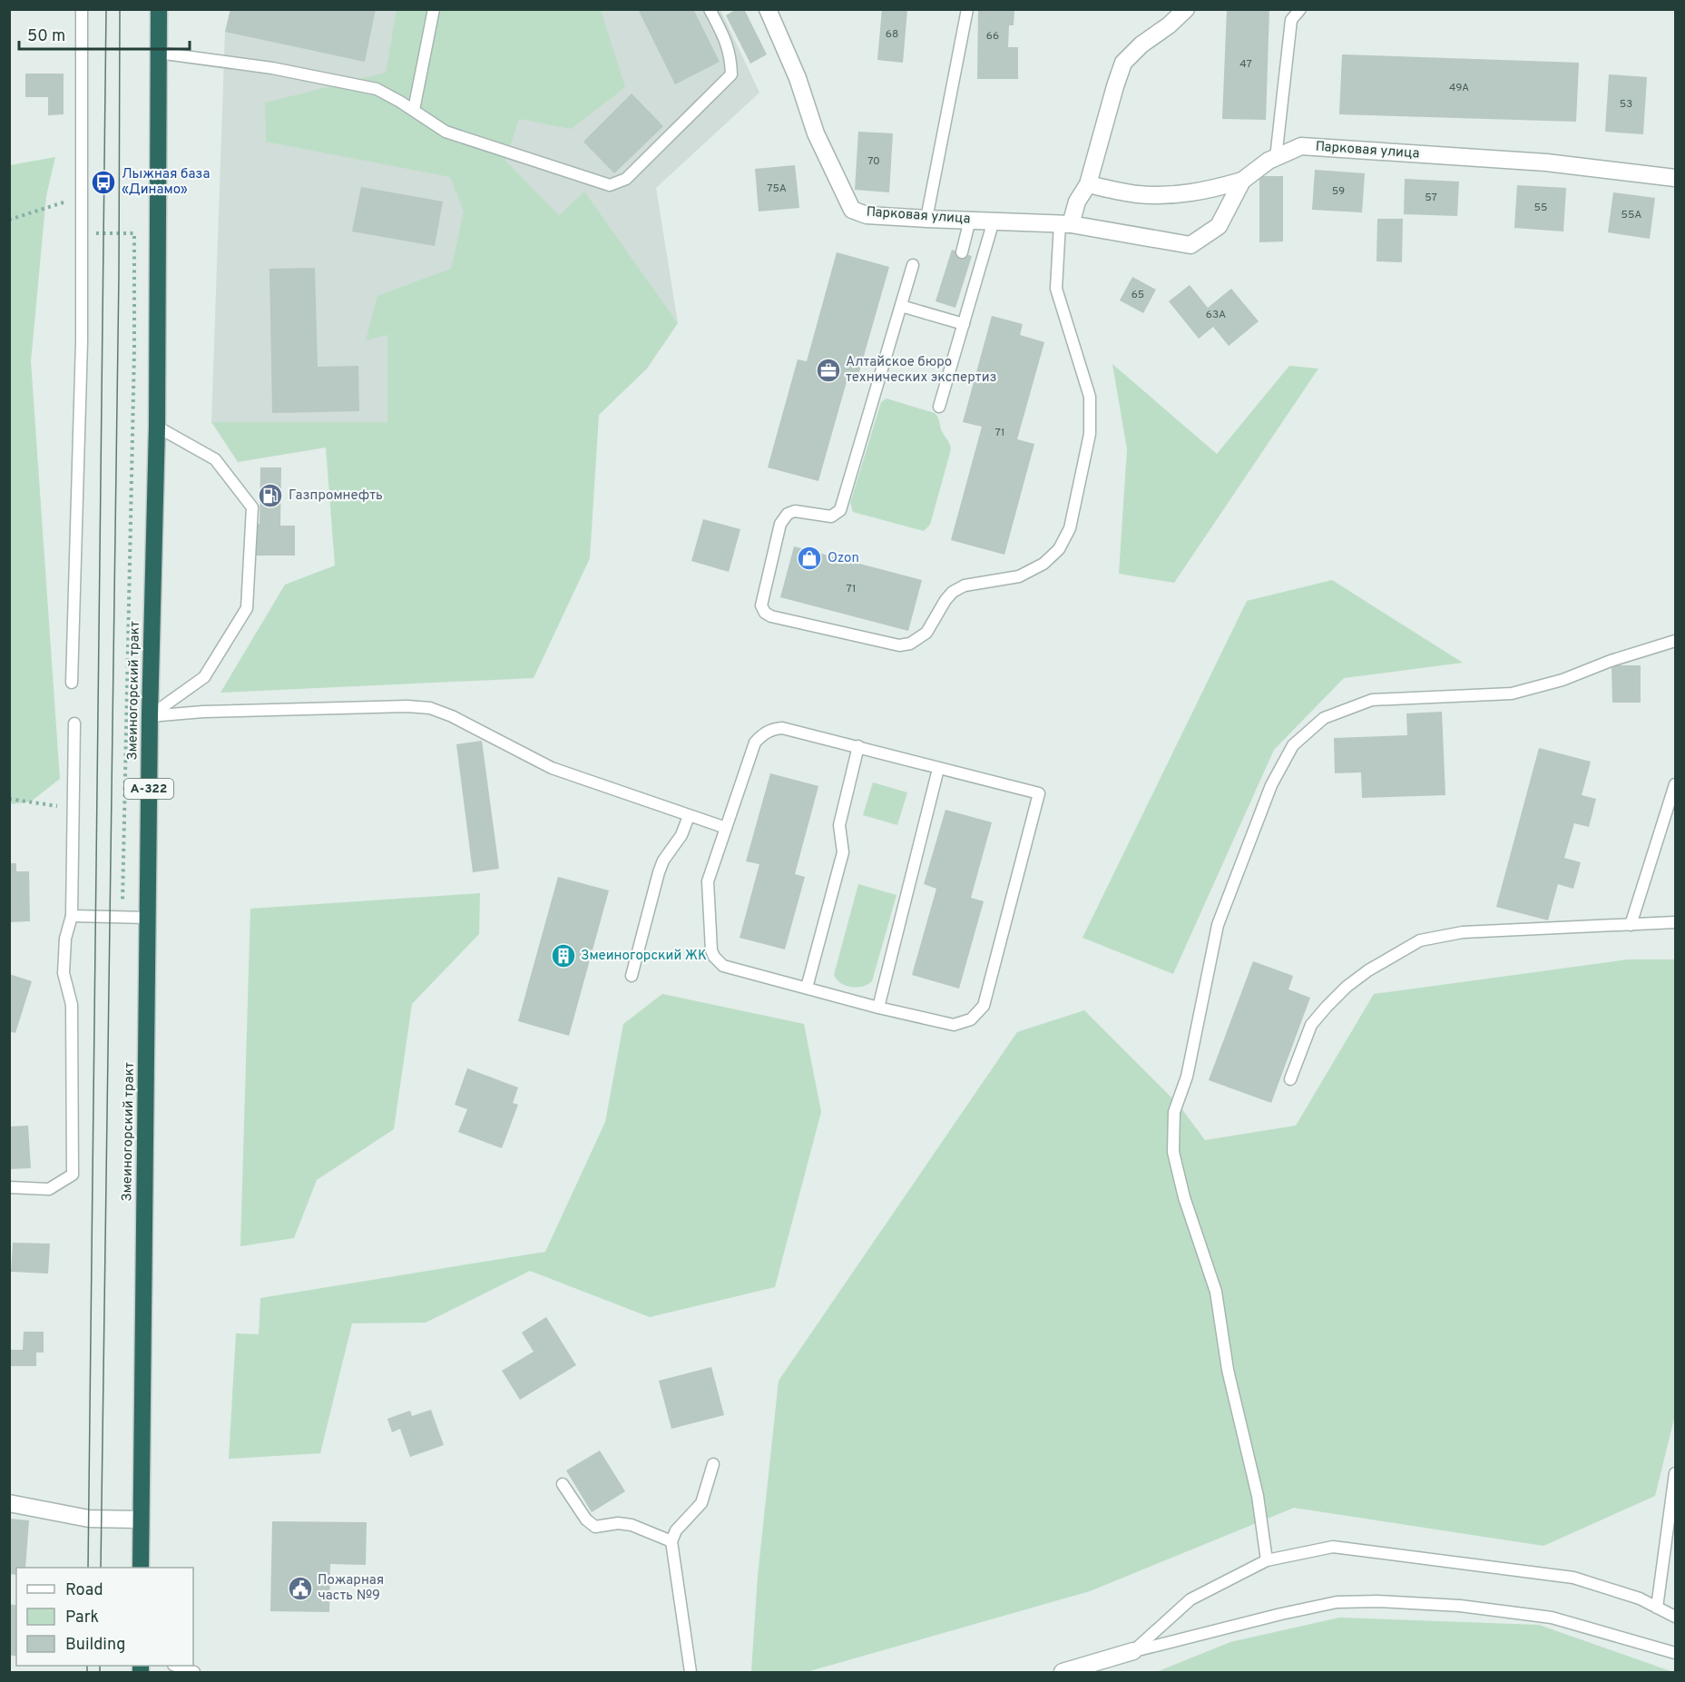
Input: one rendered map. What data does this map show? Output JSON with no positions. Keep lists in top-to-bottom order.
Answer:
{
  "streets": {
    "highway": ["Змеиногорский тракт", "А-322"],
    "street": ["Парковая улица"]
  },
  "places": {
    "bus stop": ["Лыжная база «Динамо»"],
    "office": ["Алтайское бюро технических экспертиз"],
    "fuel station": ["Газпромнефть"],
    "shop": ["Ozon"],
    "building": ["Змеиногорский ЖК"],
    "public building": ["Пожарная часть №9"]
  },
  "house_numbers": [
    "68",
    "66",
    "47",
    "49А",
    "53",
    "70",
    "75А",
    "59",
    "57",
    "55",
    "55А",
    "65",
    "63А",
    "71",
    "71"
  ],
  "legend": ["Road", "Park", "Building"],
  "scale_bar": "50 m"
}
